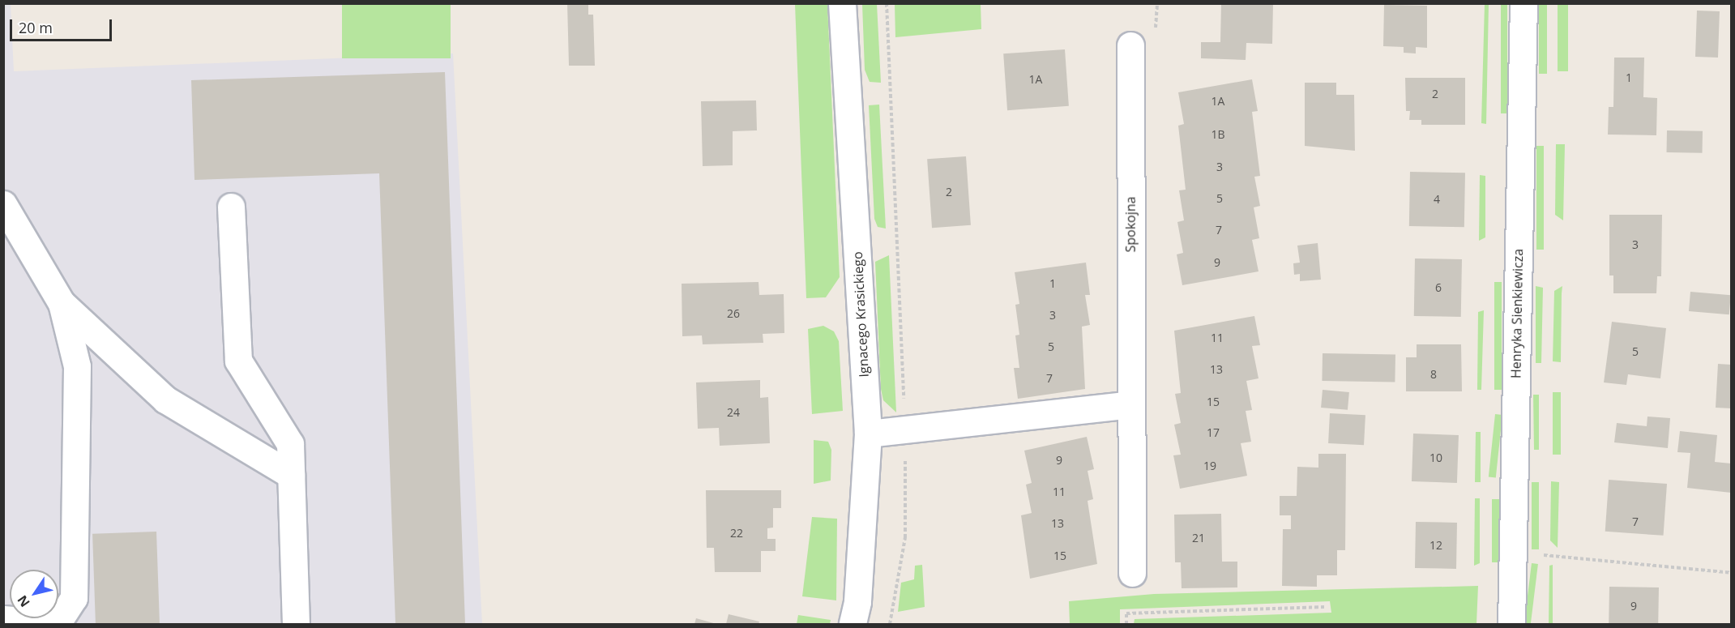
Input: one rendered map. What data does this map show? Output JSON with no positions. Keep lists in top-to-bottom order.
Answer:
{
  "streets": {
    "street": ["Spokojna", "Henryka Sienkiewicza", "Ignacego Krasickiego"]
  },
  "house_numbers": [
    "1",
    "1A",
    "2",
    "1A",
    "1B",
    "3",
    "2",
    "5",
    "4",
    "7",
    "3",
    "9",
    "1",
    "6",
    "26",
    "3",
    "11",
    "5",
    "5",
    "13",
    "8",
    "7",
    "15",
    "24",
    "17",
    "10",
    "9",
    "19",
    "11",
    "7",
    "13",
    "22",
    "21",
    "12",
    "15",
    "9"
  ],
  "scale_bar": "20 m",
  "north": "bottom left"
}
